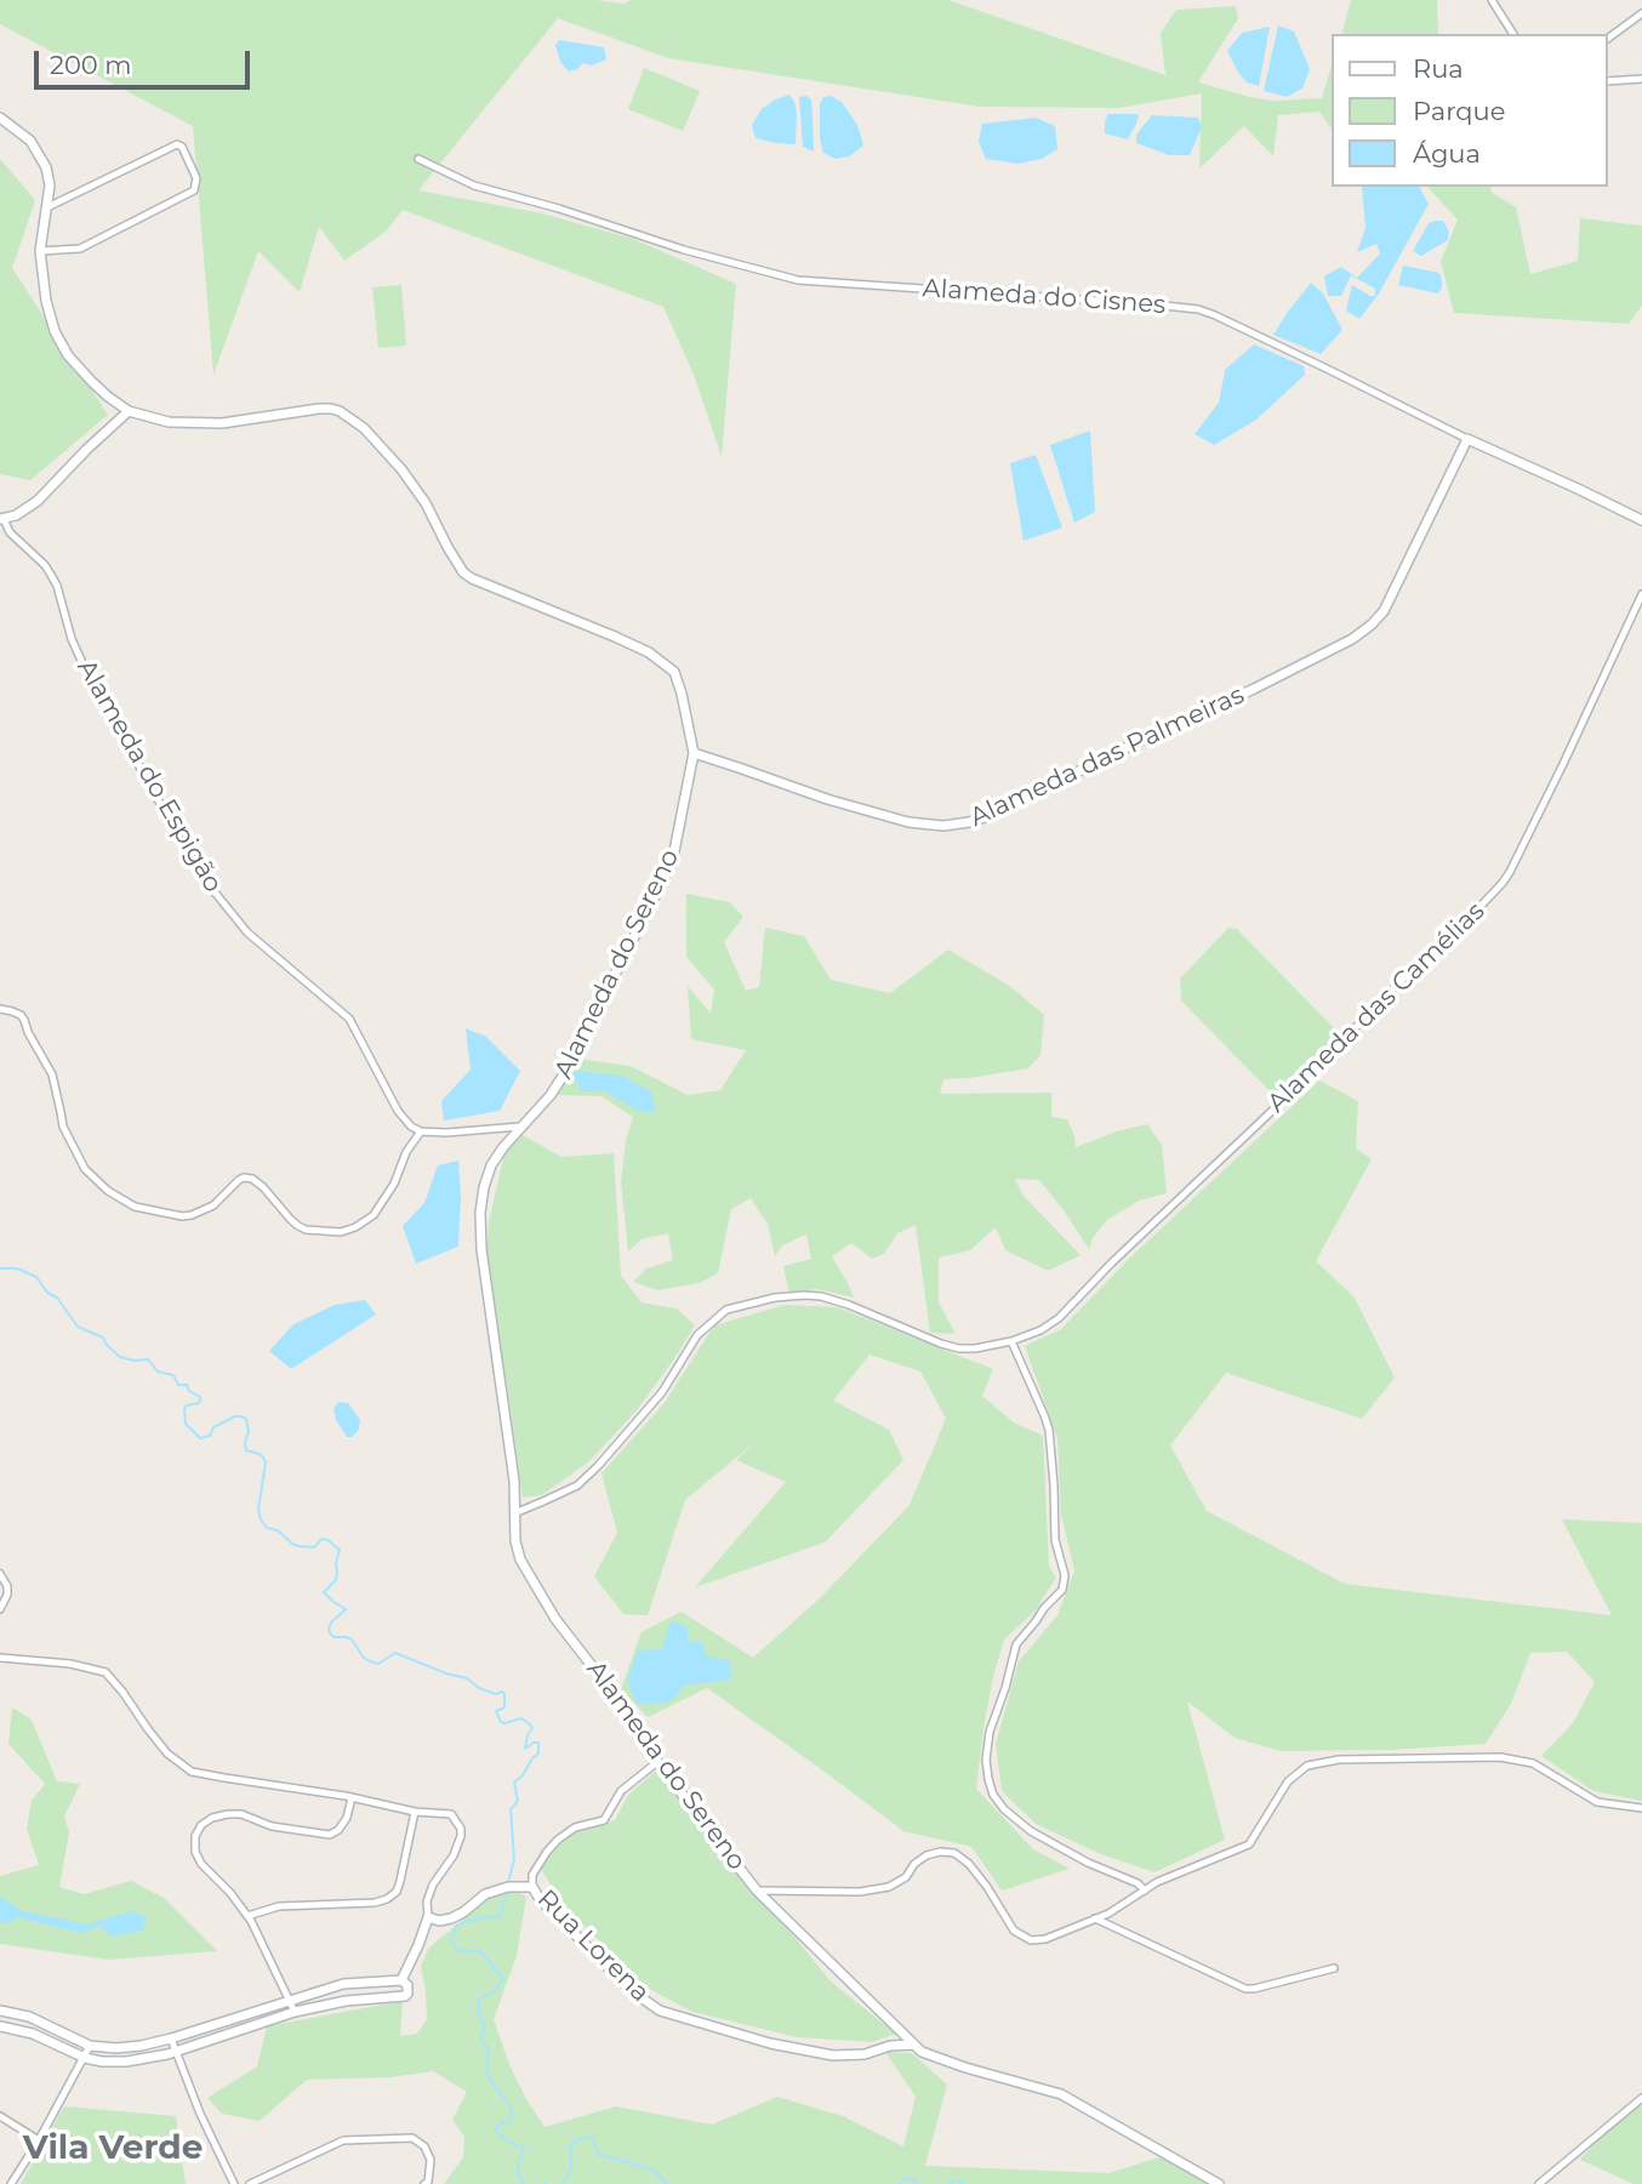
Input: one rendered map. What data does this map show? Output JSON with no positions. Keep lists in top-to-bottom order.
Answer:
{
  "streets": {
    "street": [
      "Alameda do Cisnes",
      "Alameda das Palmeiras",
      "Alameda do Espigão",
      "Alameda do Sereno",
      "Alameda das Camélias",
      "Rua Lorena"
    ]
  },
  "crossings": [
    ["Alameda do Cisnes", "Alameda das Palmeiras"],
    ["Alameda das Palmeiras", "Alameda do Sereno"],
    ["Alameda do Sereno", "Alameda das Camélias"]
  ],
  "districts": ["Vila Verde"],
  "legend": ["Rua", "Parque", "Água"],
  "scale_bar": "200 m"
}
